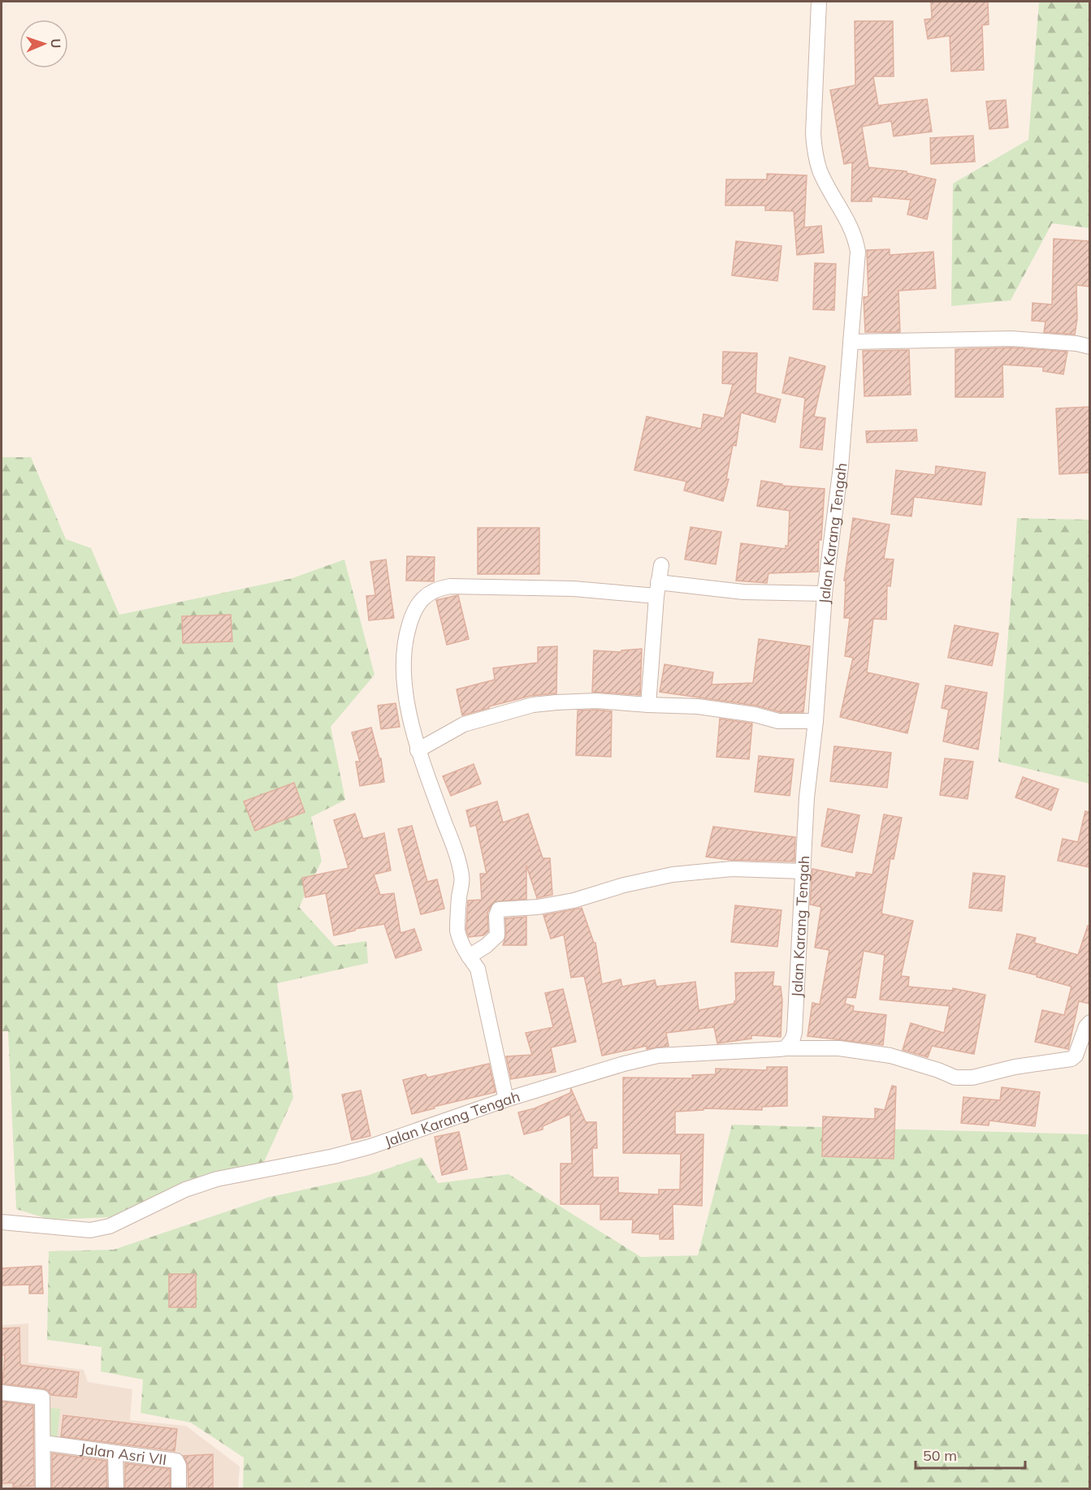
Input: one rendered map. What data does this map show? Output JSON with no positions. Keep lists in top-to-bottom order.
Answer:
{
  "streets": {
    "street": ["Jalan Karang Tengah", "Jalan Asri VII"]
  },
  "scale_bar": "50 m",
  "north": "right"
}
